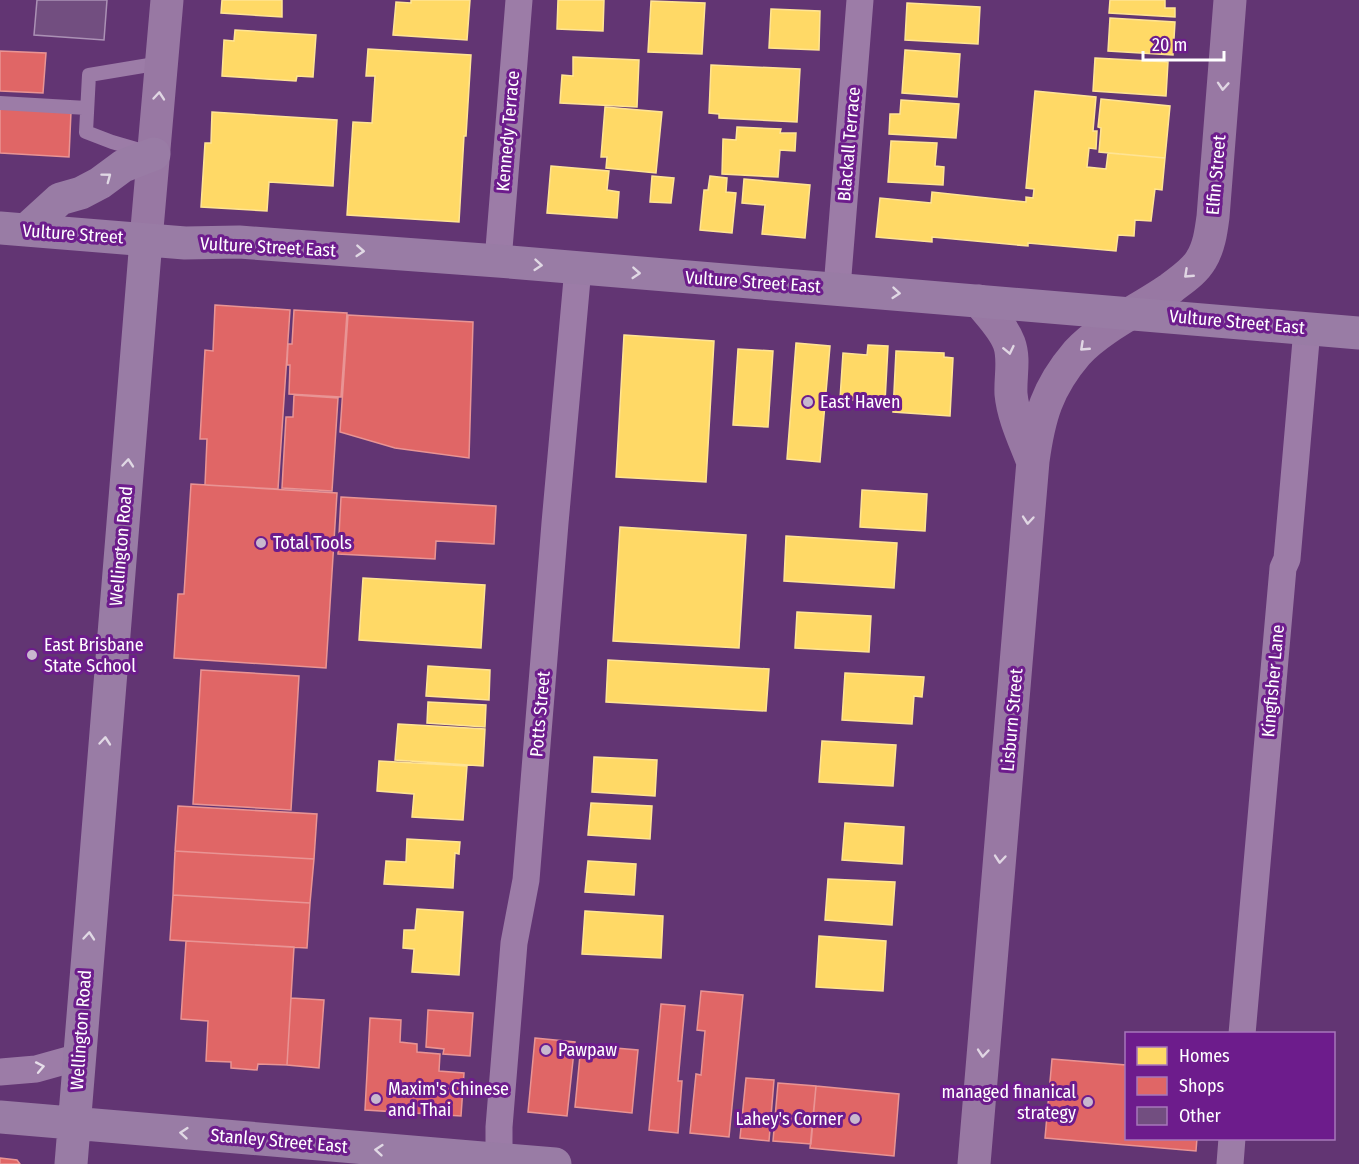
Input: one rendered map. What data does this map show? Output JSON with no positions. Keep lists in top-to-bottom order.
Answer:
{
  "streets": {
    "main road": [
      "Elfin Street",
      "Vulture Street",
      "Vulture Street East",
      "Wellington Road",
      "Lisburn Street",
      "Stanley Street East"
    ],
    "street": [
      "Kennedy Terrace",
      "Blackall Terrace",
      "Kingfisher Lane",
      "Potts Street"
    ]
  },
  "crossings": [
    ["Kennedy Terrace", "Vulture Street East"],
    ["Blackall Terrace", "Vulture Street East"],
    ["Elfin Street", "Vulture Street East"],
    ["Elfin Street", "Lisburn Street"],
    ["Vulture Street", "Vulture Street East"],
    ["Vulture Street", "Wellington Road"],
    ["Vulture Street East", "Wellington Road"],
    ["Vulture Street East", "Kingfisher Lane"],
    ["Vulture Street East", "Potts Street"],
    ["Vulture Street East", "Lisburn Street"],
    ["Wellington Road", "Stanley Street East"],
    ["Potts Street", "Stanley Street East"]
  ],
  "one_way": [
    "Elfin Street",
    "Vulture Street East",
    "Wellington Road",
    "Lisburn Street",
    "Stanley Street East"
  ],
  "places": [
    "East Haven",
    "Total Tools",
    "East Brisbane State School",
    "Pawpaw",
    "Maxim's Chinese and Thai",
    "managed finanical strategy",
    "Lahey's Corner"
  ],
  "legend": ["Homes", "Shops", "Other"],
  "scale_bar": "20 m"
}
